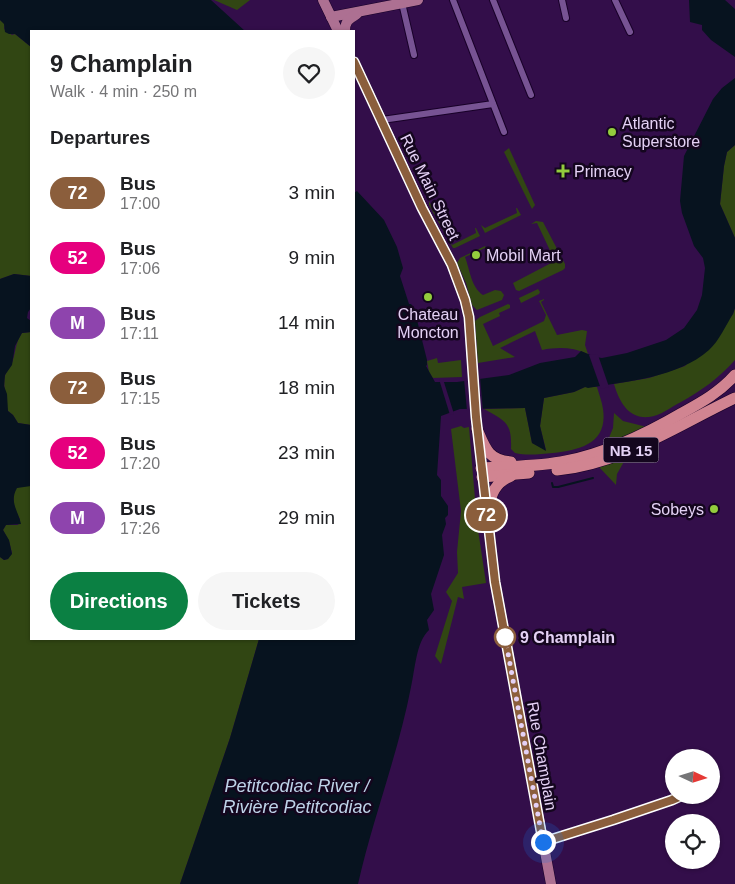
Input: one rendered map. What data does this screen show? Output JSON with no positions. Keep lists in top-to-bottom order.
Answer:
{
  "streets": {
    "highway": ["NB 15"],
    "main road": ["Rue Main Street", "Rue Champlain"]
  },
  "crossings": [
    ["Rue Main Street", "NB 15"],
    ["Rue Main Street", "Rue Champlain"],
    ["NB 15", "Rue Champlain"]
  ],
  "water": ["Petitcodiac River / Rivière Petitcodiac"],
  "places": {
    "other": [
      "Atlantic Superstore",
      "Mobil Mart",
      "Chateau Moncton",
      "Sobeys",
      "9 Champlain"
    ],
    "health": ["Primacy"]
  },
  "lines": ["bus line 72"],
  "north": "right",
  "page": {
    "on_map": "72",
    "heading": [
      ["9 Champlain", "Walk · 4 min · 250 m"],
      "Departures"
    ],
    "list": [
      {
        "mark": "72",
        "name": "Bus",
        "note": "17:00",
        "value": "3 min"
      },
      {
        "mark": "52",
        "name": "Bus",
        "note": "17:06",
        "value": "9 min"
      },
      {
        "mark": "M",
        "name": "Bus",
        "note": "17:11",
        "value": "14 min"
      },
      {
        "mark": "72",
        "name": "Bus",
        "note": "17:15",
        "value": "18 min"
      },
      {
        "mark": "52",
        "name": "Bus",
        "note": "17:20",
        "value": "23 min"
      },
      {
        "mark": "M",
        "name": "Bus",
        "note": "17:26",
        "value": "29 min"
      }
    ],
    "buttons": ["Directions", "Tickets"]
  }
}
